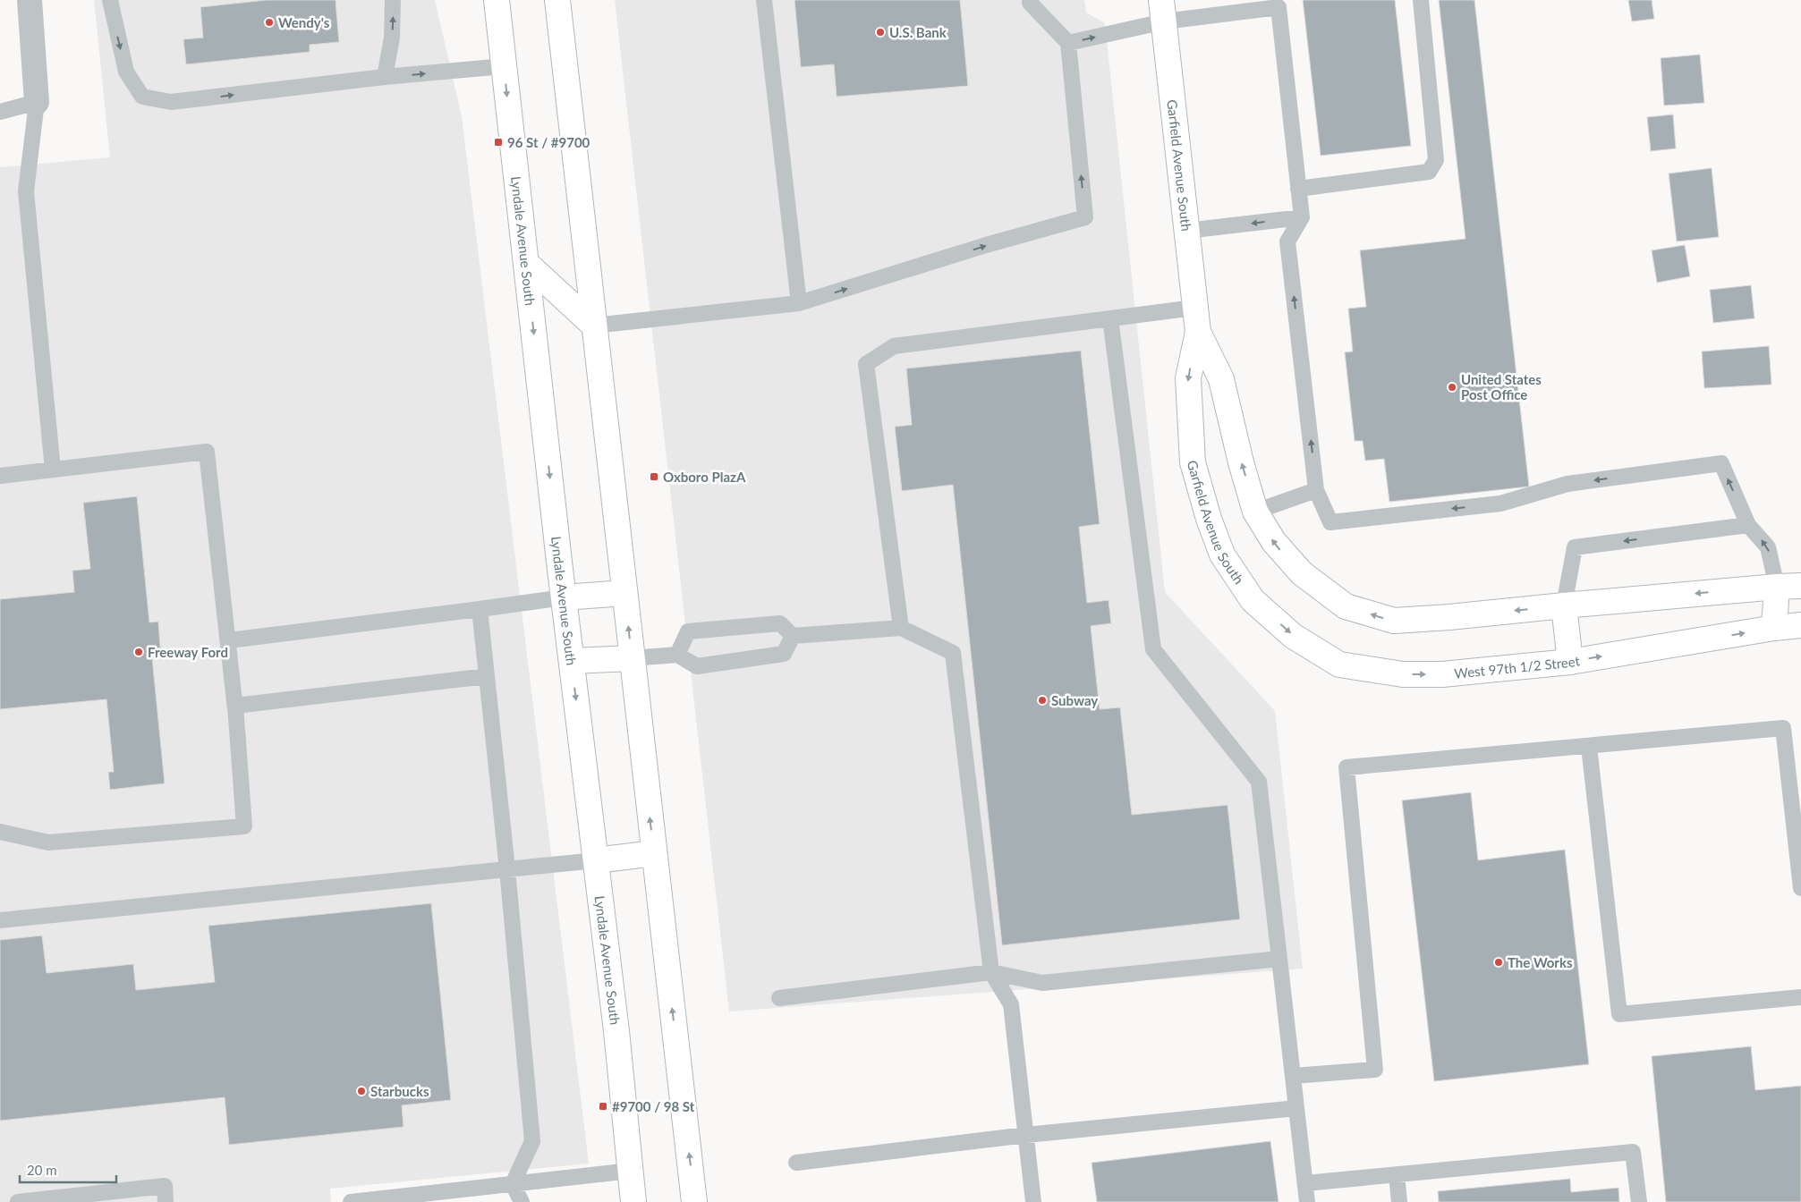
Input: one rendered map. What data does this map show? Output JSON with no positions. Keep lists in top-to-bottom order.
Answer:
{
  "streets": {
    "main road": ["Garfield Avenue South", "Lyndale Avenue South", "West 97th 1/2 Street"]
  },
  "crossings": [
    ["Garfield Avenue South", "West 97th 1/2 Street"]
  ],
  "places": {
    "other": [
      "Wendy's",
      "U.S. Bank",
      "United States Post Office",
      "Freeway Ford",
      "Subway",
      "The Works",
      "Starbucks"
    ],
    "transit": ["96 St / #9700", "Oxboro PlazA", "#9700 / 98 St"]
  },
  "scale_bar": "20 m"
}
